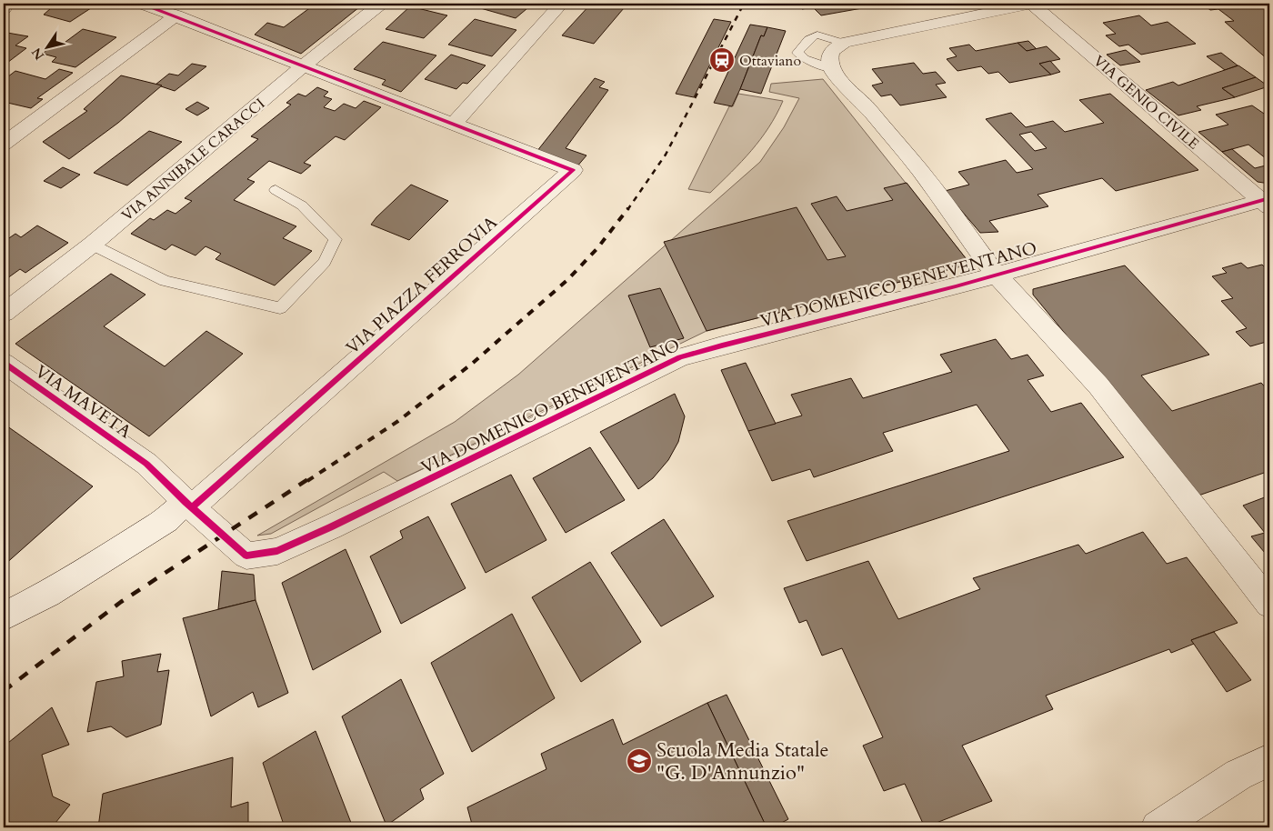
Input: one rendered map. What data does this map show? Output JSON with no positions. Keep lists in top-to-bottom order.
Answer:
{
  "streets": {
    "street": [
      "VIA GENIO CIVILE",
      "VIA ANNIBALE CARACCI",
      "VIA DOMENICO BENEVENTANO",
      "VIA PIAZZA FERROVIA",
      "VIA MAVETA"
    ]
  },
  "crossings": [
    ["VIA GENIO CIVILE", "VIA DOMENICO BENEVENTANO"],
    ["VIA DOMENICO BENEVENTANO", "VIA PIAZZA FERROVIA"],
    ["VIA DOMENICO BENEVENTANO", "VIA MAVETA"]
  ],
  "places": {
    "station": ["Ottaviano"],
    "school or university": ["Scuola Media Statale \"G. D'Annunzio\""]
  },
  "north": "bottom left"
}
